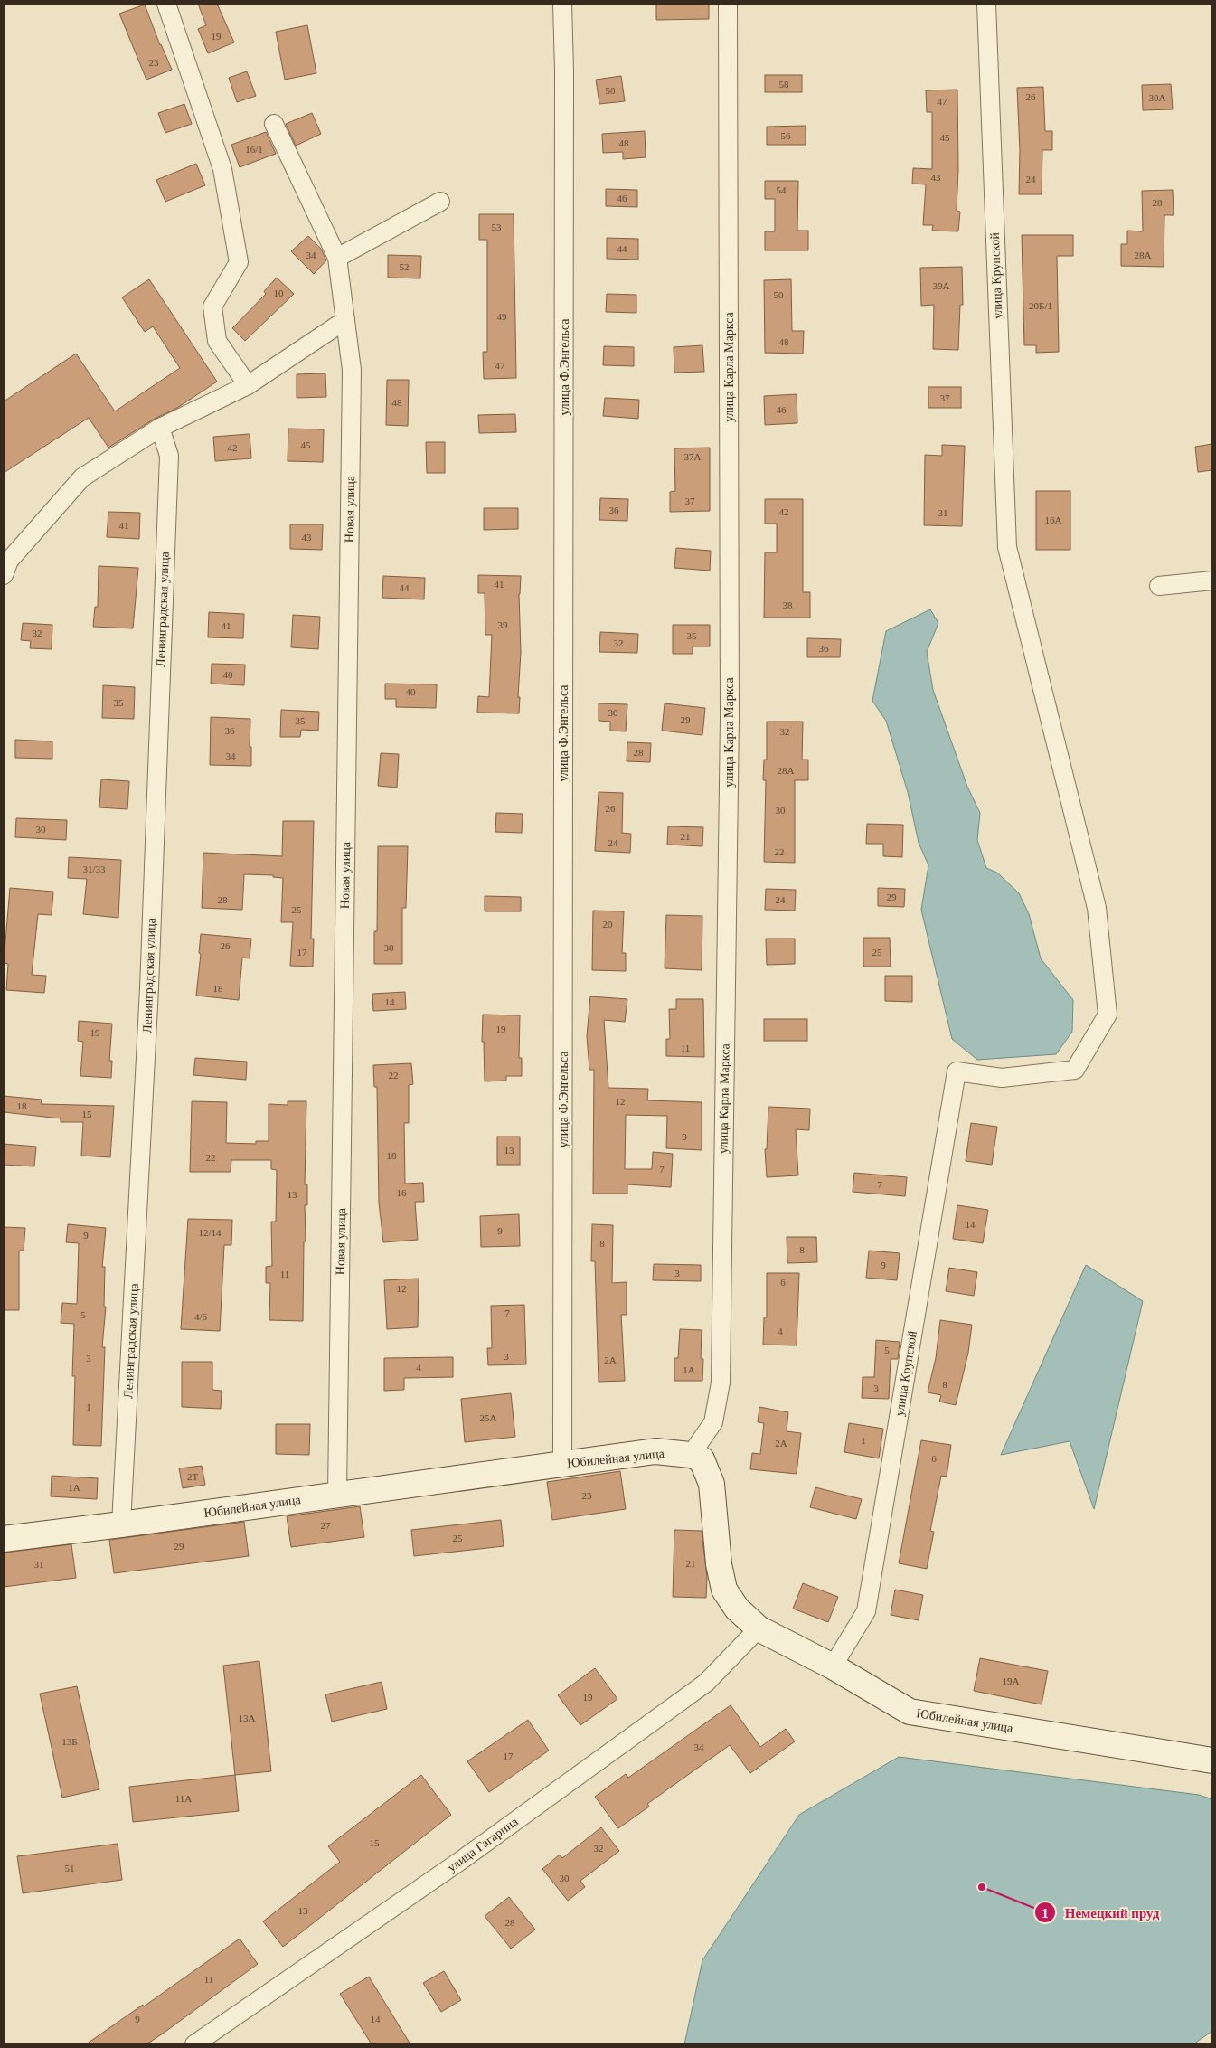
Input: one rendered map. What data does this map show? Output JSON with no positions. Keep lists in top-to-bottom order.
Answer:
{
  "streets": {
    "street": [
      "улица Крупской",
      "улица Ф.Энгельса",
      "улица Карла Маркса",
      "Новая улица",
      "Ленинградская улица",
      "Юбилейная улица",
      "улица Гагарина"
    ]
  },
  "crossings": [
    ["улица Крупской", "Юбилейная улица"],
    ["улица Ф.Энгельса", "Юбилейная улица"],
    ["улица Карла Маркса", "Юбилейная улица"],
    ["Новая улица", "Юбилейная улица"],
    ["Ленинградская улица", "Юбилейная улица"],
    ["Юбилейная улица", "улица Гагарина"]
  ],
  "places": ["Немецкий пруд"],
  "house_numbers": [
    "19",
    "23",
    "58",
    "50",
    "26",
    "30А",
    "47",
    "56",
    "45",
    "48",
    "16/1",
    "43",
    "24",
    "54",
    "46",
    "28",
    "53",
    "44",
    "34",
    "28А",
    "52",
    "39А",
    "10",
    "50",
    "20Б/1",
    "49",
    "48",
    "47",
    "37",
    "48",
    "46",
    "45",
    "42",
    "37А",
    "37",
    "36",
    "42",
    "31",
    "16А",
    "41",
    "43",
    "41",
    "44",
    "38",
    "39",
    "41",
    "32",
    "35",
    "32",
    "36",
    "40",
    "40",
    "35",
    "30",
    "29",
    "35",
    "36",
    "32",
    "28",
    "34",
    "28А",
    "26",
    "30",
    "30",
    "21",
    "24",
    "22",
    "31/33",
    "29",
    "28",
    "24",
    "25",
    "20",
    "26",
    "30",
    "17",
    "25",
    "18",
    "14",
    "19",
    "19",
    "11",
    "22",
    "12",
    "18",
    "15",
    "9",
    "13",
    "18",
    "22",
    "7",
    "7",
    "16",
    "13",
    "14",
    "9",
    "12/14",
    "9",
    "8",
    "8",
    "9",
    "3",
    "11",
    "6",
    "12",
    "7",
    "5",
    "4/6",
    "4",
    "5",
    "3",
    "3",
    "2А",
    "4",
    "1А",
    "8",
    "3",
    "1",
    "25А",
    "1",
    "2А",
    "6",
    "2Т",
    "1А",
    "23",
    "27",
    "25",
    "29",
    "21",
    "31",
    "19А",
    "19",
    "13А",
    "13Б",
    "34",
    "17",
    "11А",
    "15",
    "32",
    "51",
    "30",
    "13",
    "28",
    "11",
    "9",
    "14"
  ]
}
